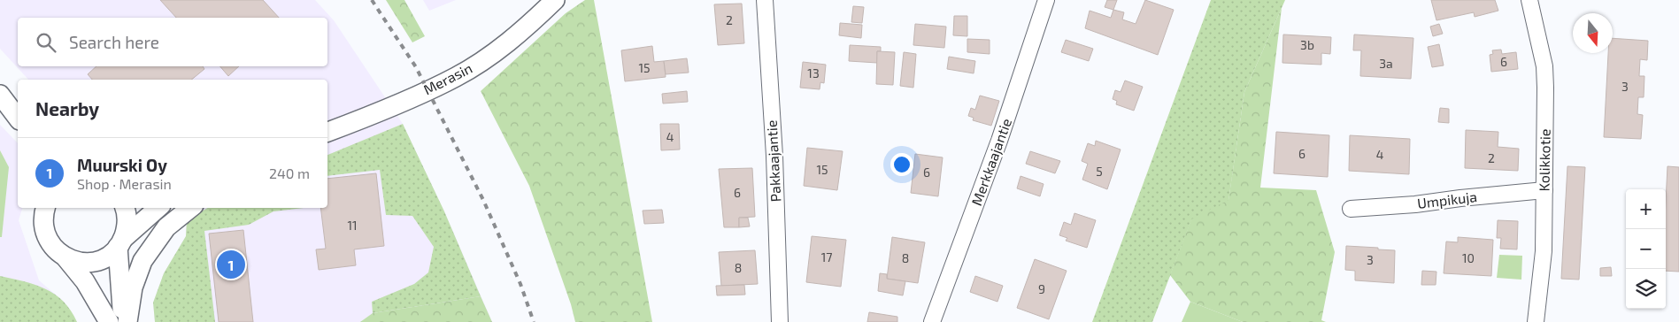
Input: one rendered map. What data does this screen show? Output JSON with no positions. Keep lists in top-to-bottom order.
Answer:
{
  "streets": {
    "street": [
      "Merasin",
      "Kolikkotie",
      "Pakkaajantie",
      "Merkkaajantie",
      "Umpikuja"
    ]
  },
  "crossings": [
    ["Kolikkotie", "Umpikuja"]
  ],
  "house_numbers": [
    "2",
    "3b",
    "6",
    "3a",
    "15",
    "13",
    "3",
    "4",
    "6",
    "4",
    "2",
    "15",
    "5",
    "6",
    "6",
    "11",
    "17",
    "8",
    "10",
    "3",
    "8",
    "9"
  ],
  "north": "bottom",
  "page": {
    "search": "Search here",
    "heading": "Nearby",
    "list": [
      {
        "mark": "1",
        "name": "Muurski Oy",
        "note": "Shop · Merasin",
        "value": "240 m"
      }
    ],
    "map_buttons": ["+", "−"],
    "pins": "1"
  }
}
